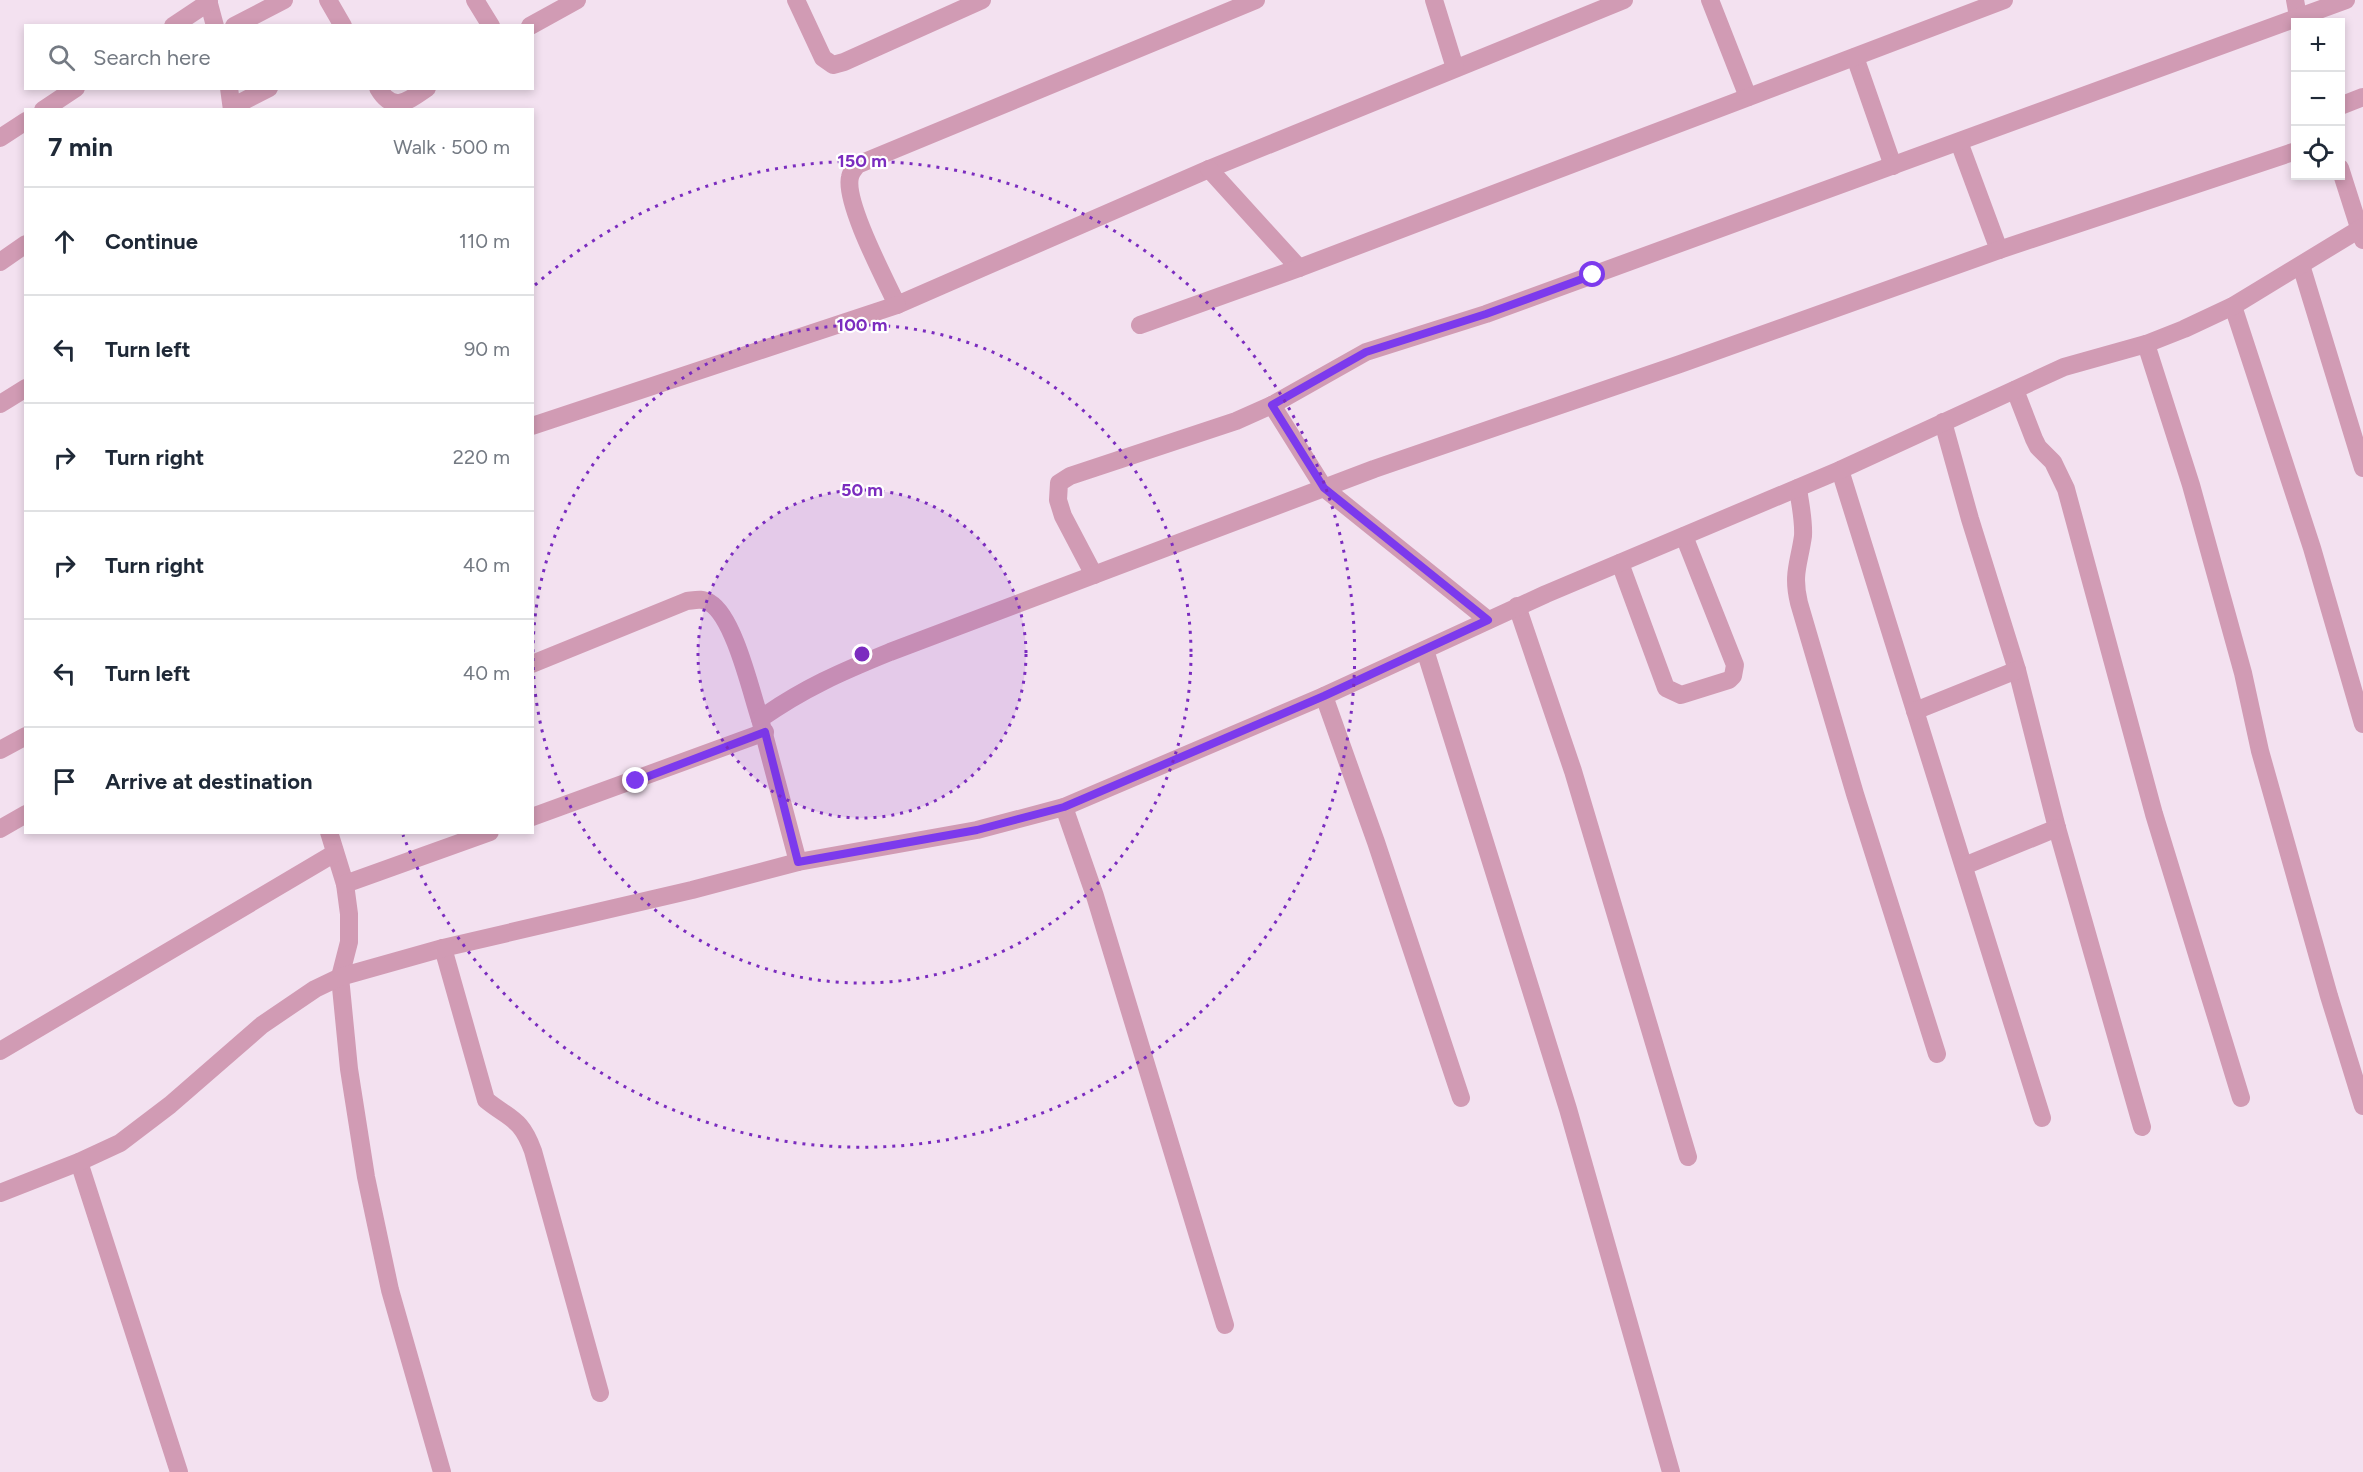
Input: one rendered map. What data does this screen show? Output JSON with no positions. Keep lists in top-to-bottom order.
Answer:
{
  "page": {
    "map_buttons": ["+", "−"],
    "search": "Search here",
    "heading": ["7 min", "Walk · 500 m"],
    "list": [
      ["Continue", "110 m"],
      ["Turn left", "90 m"],
      ["Turn right", "220 m"],
      ["Turn right", "40 m"],
      ["Turn left", "40 m"],
      "Arrive at destination"
    ]
  },
  "rings": ["150 m", "100 m", "50 m"]
}
